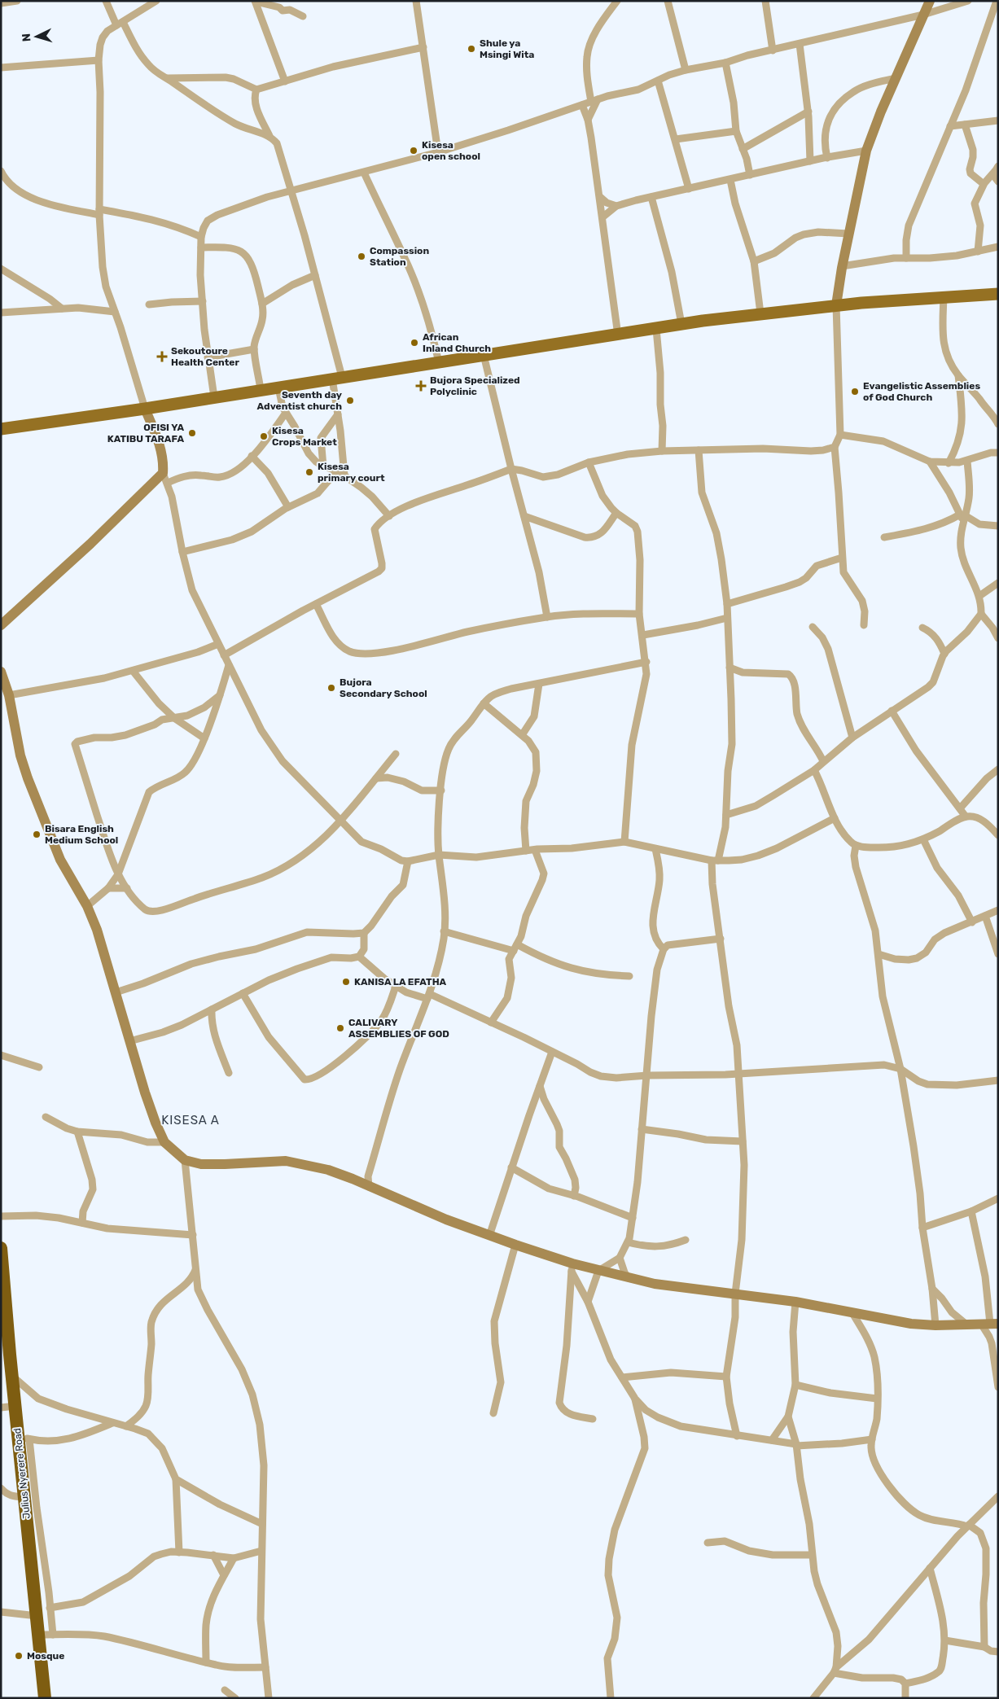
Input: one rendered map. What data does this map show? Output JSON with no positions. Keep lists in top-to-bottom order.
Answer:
{
  "streets": {
    "highway": ["Julius Nyerere Road"]
  },
  "districts": ["KISESA A"],
  "places": {
    "other": [
      "Shule ya Msingi Wita",
      "Kisesa open school",
      "Compassion Station",
      "African Inland Church",
      "Evangelistic Assemblies of God Church",
      "Seventh day Adventist church",
      "OFISI YA KATIBU TARAFA",
      "Kisesa Crops Market",
      "Kisesa primary court",
      "Bujora Secondary School",
      "Bisara English Medium School",
      "KANISA LA EFATHA",
      "CALIVARY ASSEMBLIES OF GOD",
      "Mosque"
    ],
    "health": ["Sekoutoure Health Center", "Bujora Specialized Polyclinic"]
  },
  "north": "left"
}
